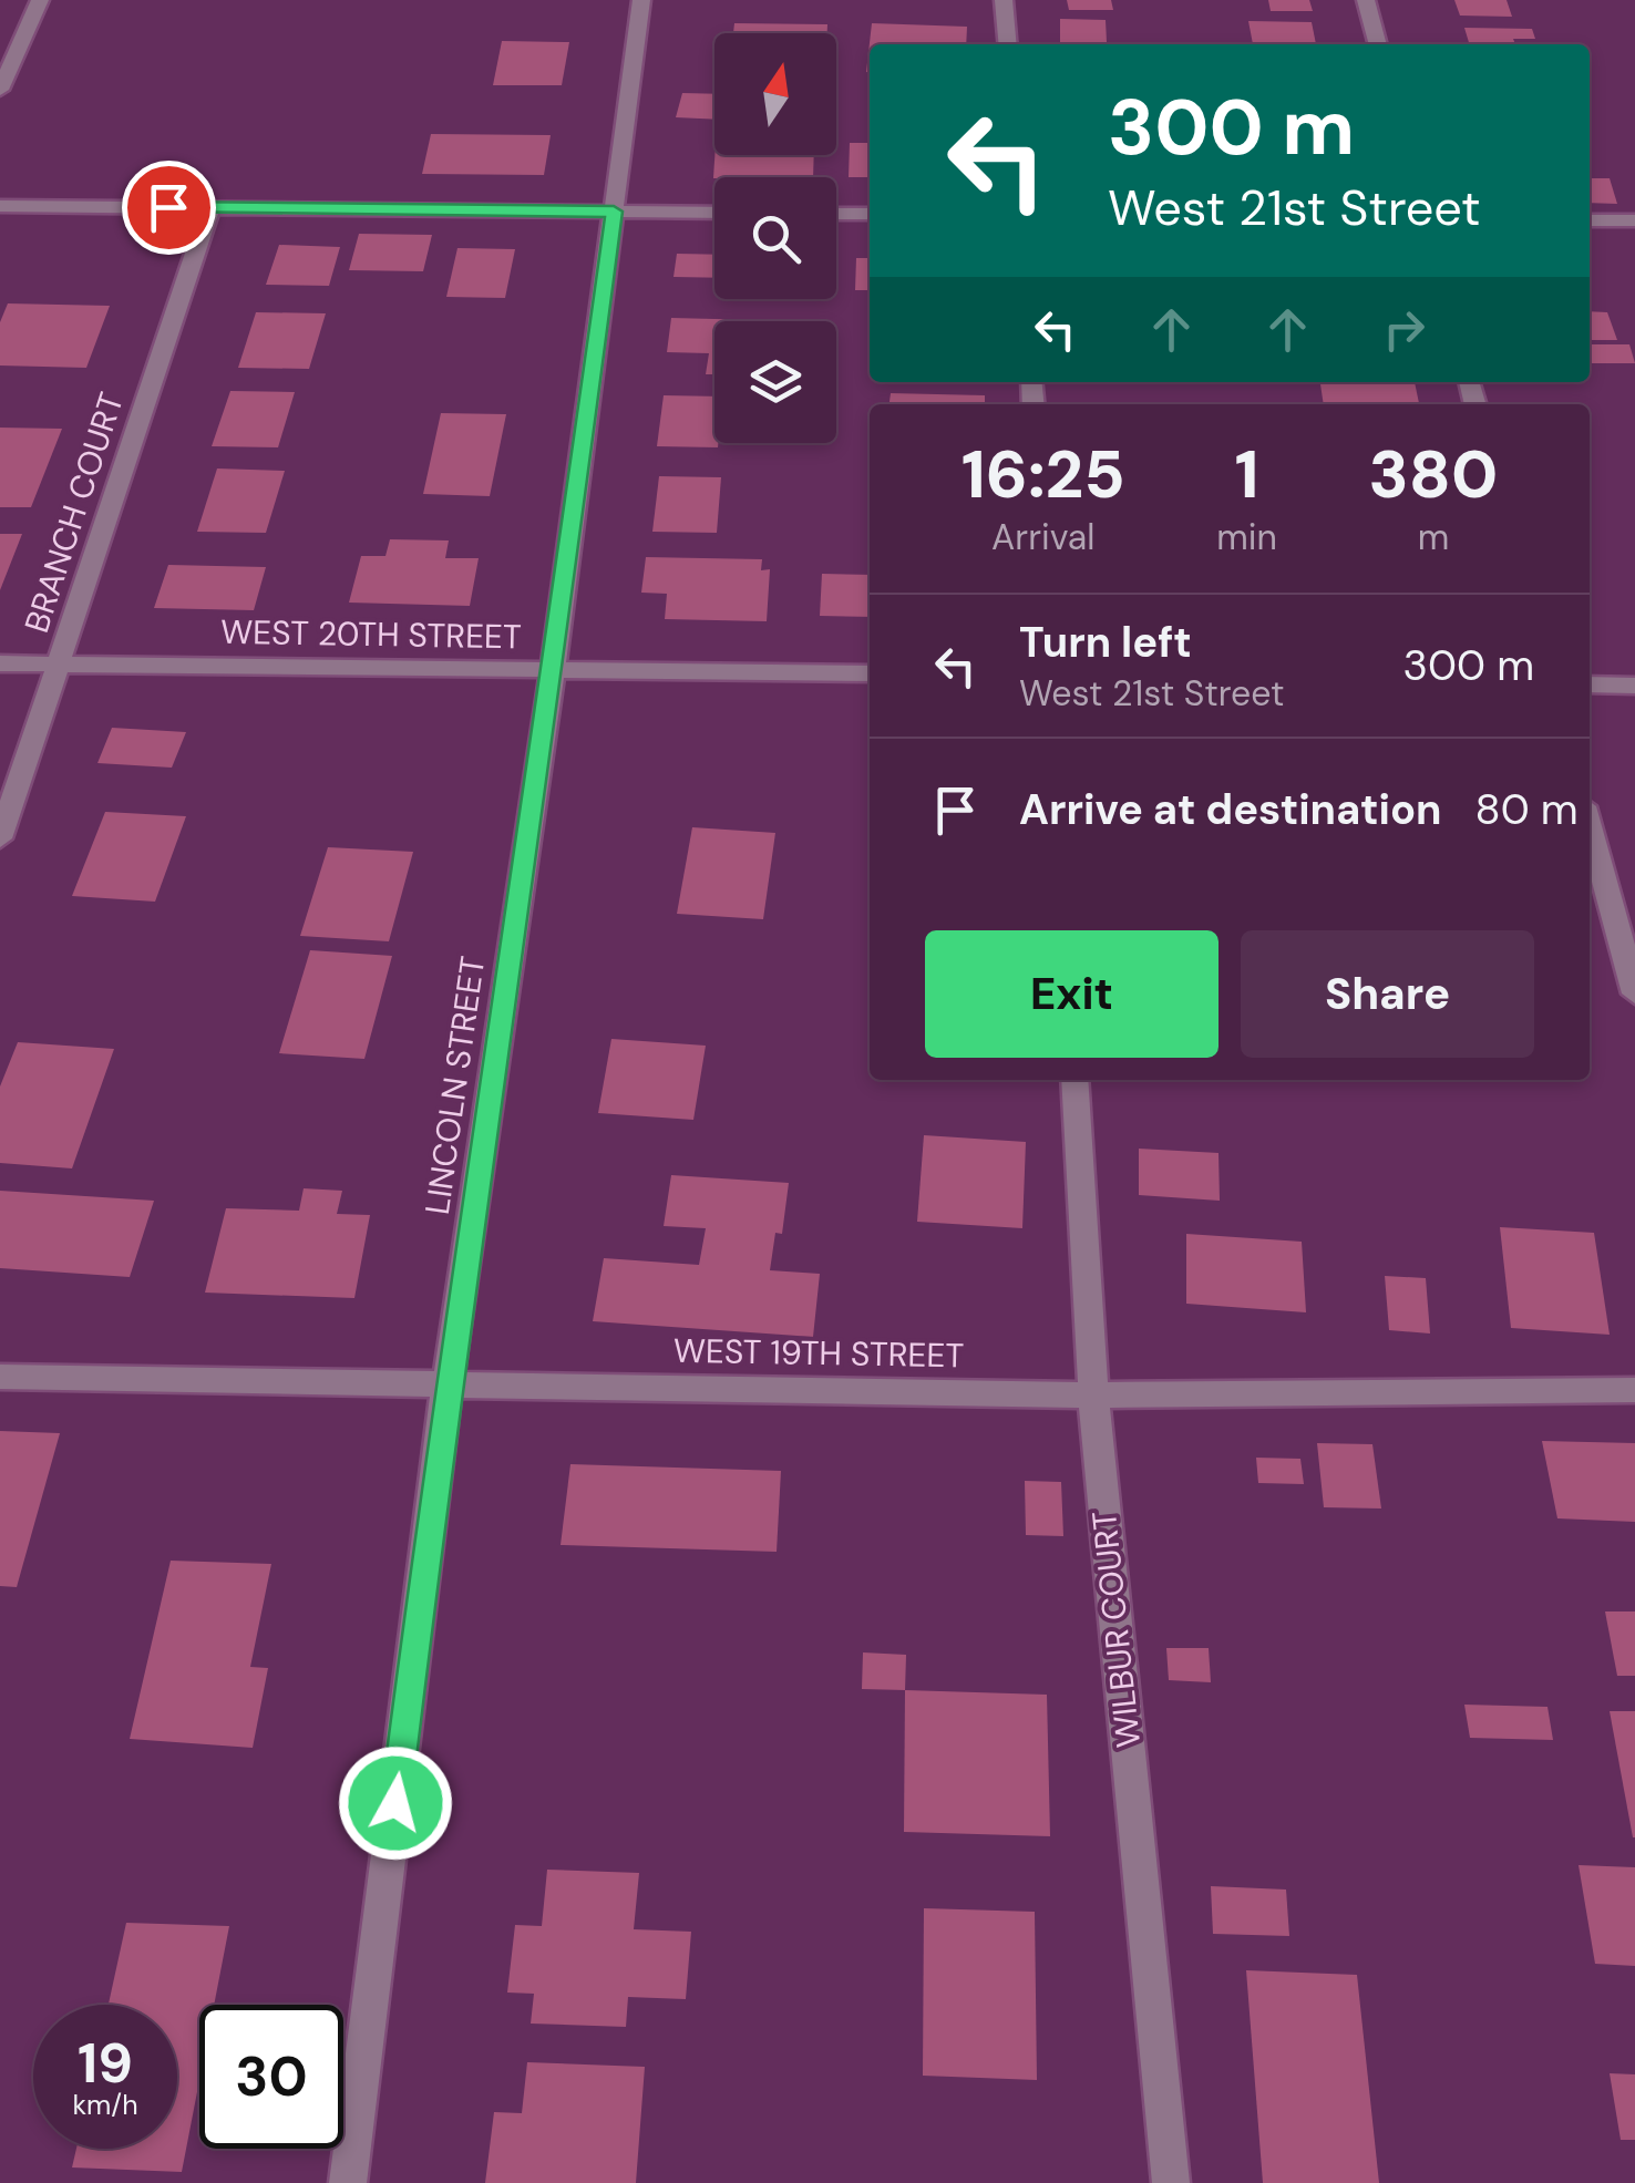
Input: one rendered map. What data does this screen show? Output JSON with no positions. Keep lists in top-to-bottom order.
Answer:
{
  "streets": {
    "street": [
      "BRANCH COURT",
      "WEST 20TH STREET",
      "LINCOLN STREET",
      "WEST 19TH STREET",
      "WILBUR COURT"
    ]
  },
  "crossings": [
    ["BRANCH COURT", "WEST 20TH STREET"],
    ["WEST 20TH STREET", "LINCOLN STREET"],
    ["LINCOLN STREET", "WEST 19TH STREET"],
    ["WEST 19TH STREET", "WILBUR COURT"]
  ],
  "north": "top",
  "page": {
    "turn": ["300 m", "West 21st Street"],
    "eta": [
      "16:25",
      "Arrival",
      "1",
      "min",
      "380",
      "m"
    ],
    "list": [
      {
        "name": "Turn left",
        "note": "West 21st Street",
        "value": "300 m"
      },
      {
        "name": "Arrive at destination",
        "value": "80 m"
      }
    ],
    "buttons": ["Exit", "Share"],
    "speed": "19 km/h",
    "limit": "30"
  }
}
